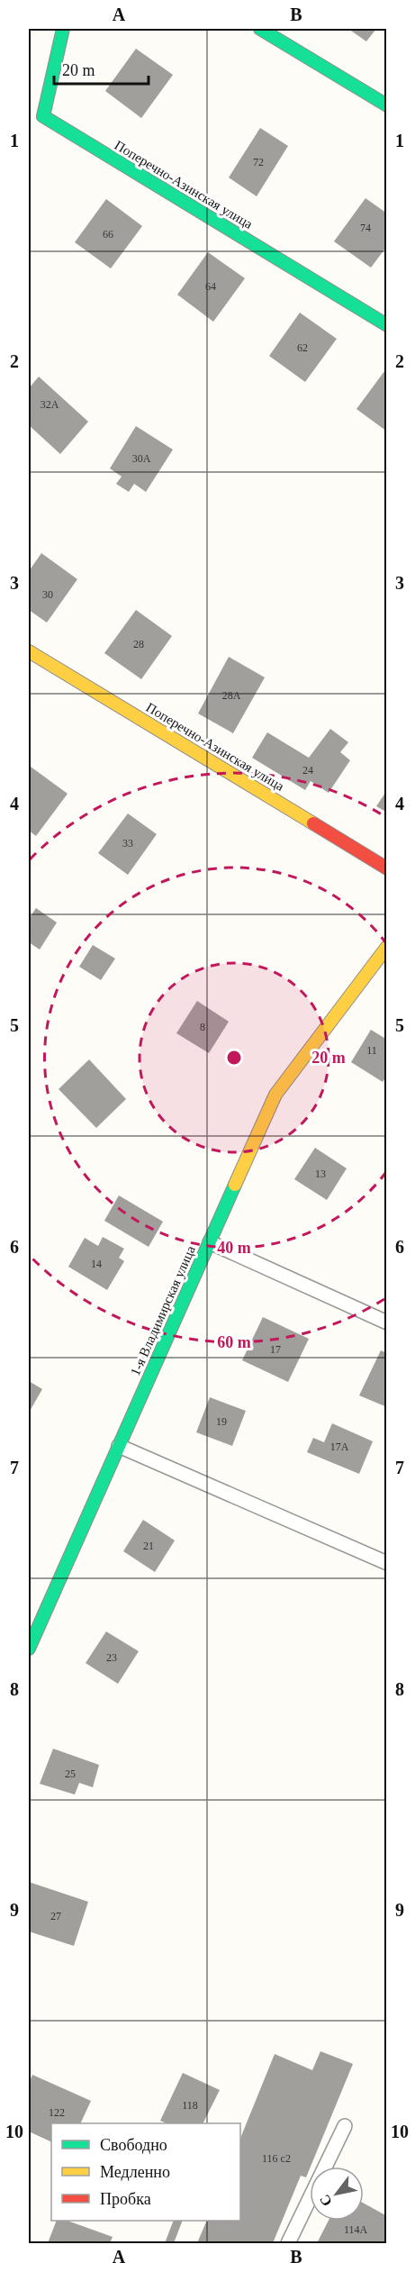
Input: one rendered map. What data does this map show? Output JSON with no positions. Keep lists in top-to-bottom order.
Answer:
{
  "streets": {
    "street": ["Поперечно-Азинская улица", "1-я Владимирская улица"]
  },
  "house_numbers": [
    "72",
    "74",
    "66",
    "64",
    "62",
    "32А",
    "30А",
    "30",
    "28",
    "28А",
    "24",
    "33",
    "8",
    "11",
    "13",
    "14",
    "17",
    "19",
    "17А",
    "21",
    "23",
    "25",
    "27",
    "118",
    "122",
    "116 с2",
    "114А"
  ],
  "legend": ["Свободно", "Медленно", "Пробка"],
  "scale_bar": "20 m",
  "north": "bottom left",
  "grid": {
    "columns": ["A", "B"],
    "rows": [
      "1",
      "2",
      "3",
      "4",
      "5",
      "6",
      "7",
      "8",
      "9",
      "10"
    ]
  },
  "rings": ["20 m", "40 m", "60 m"]
}
